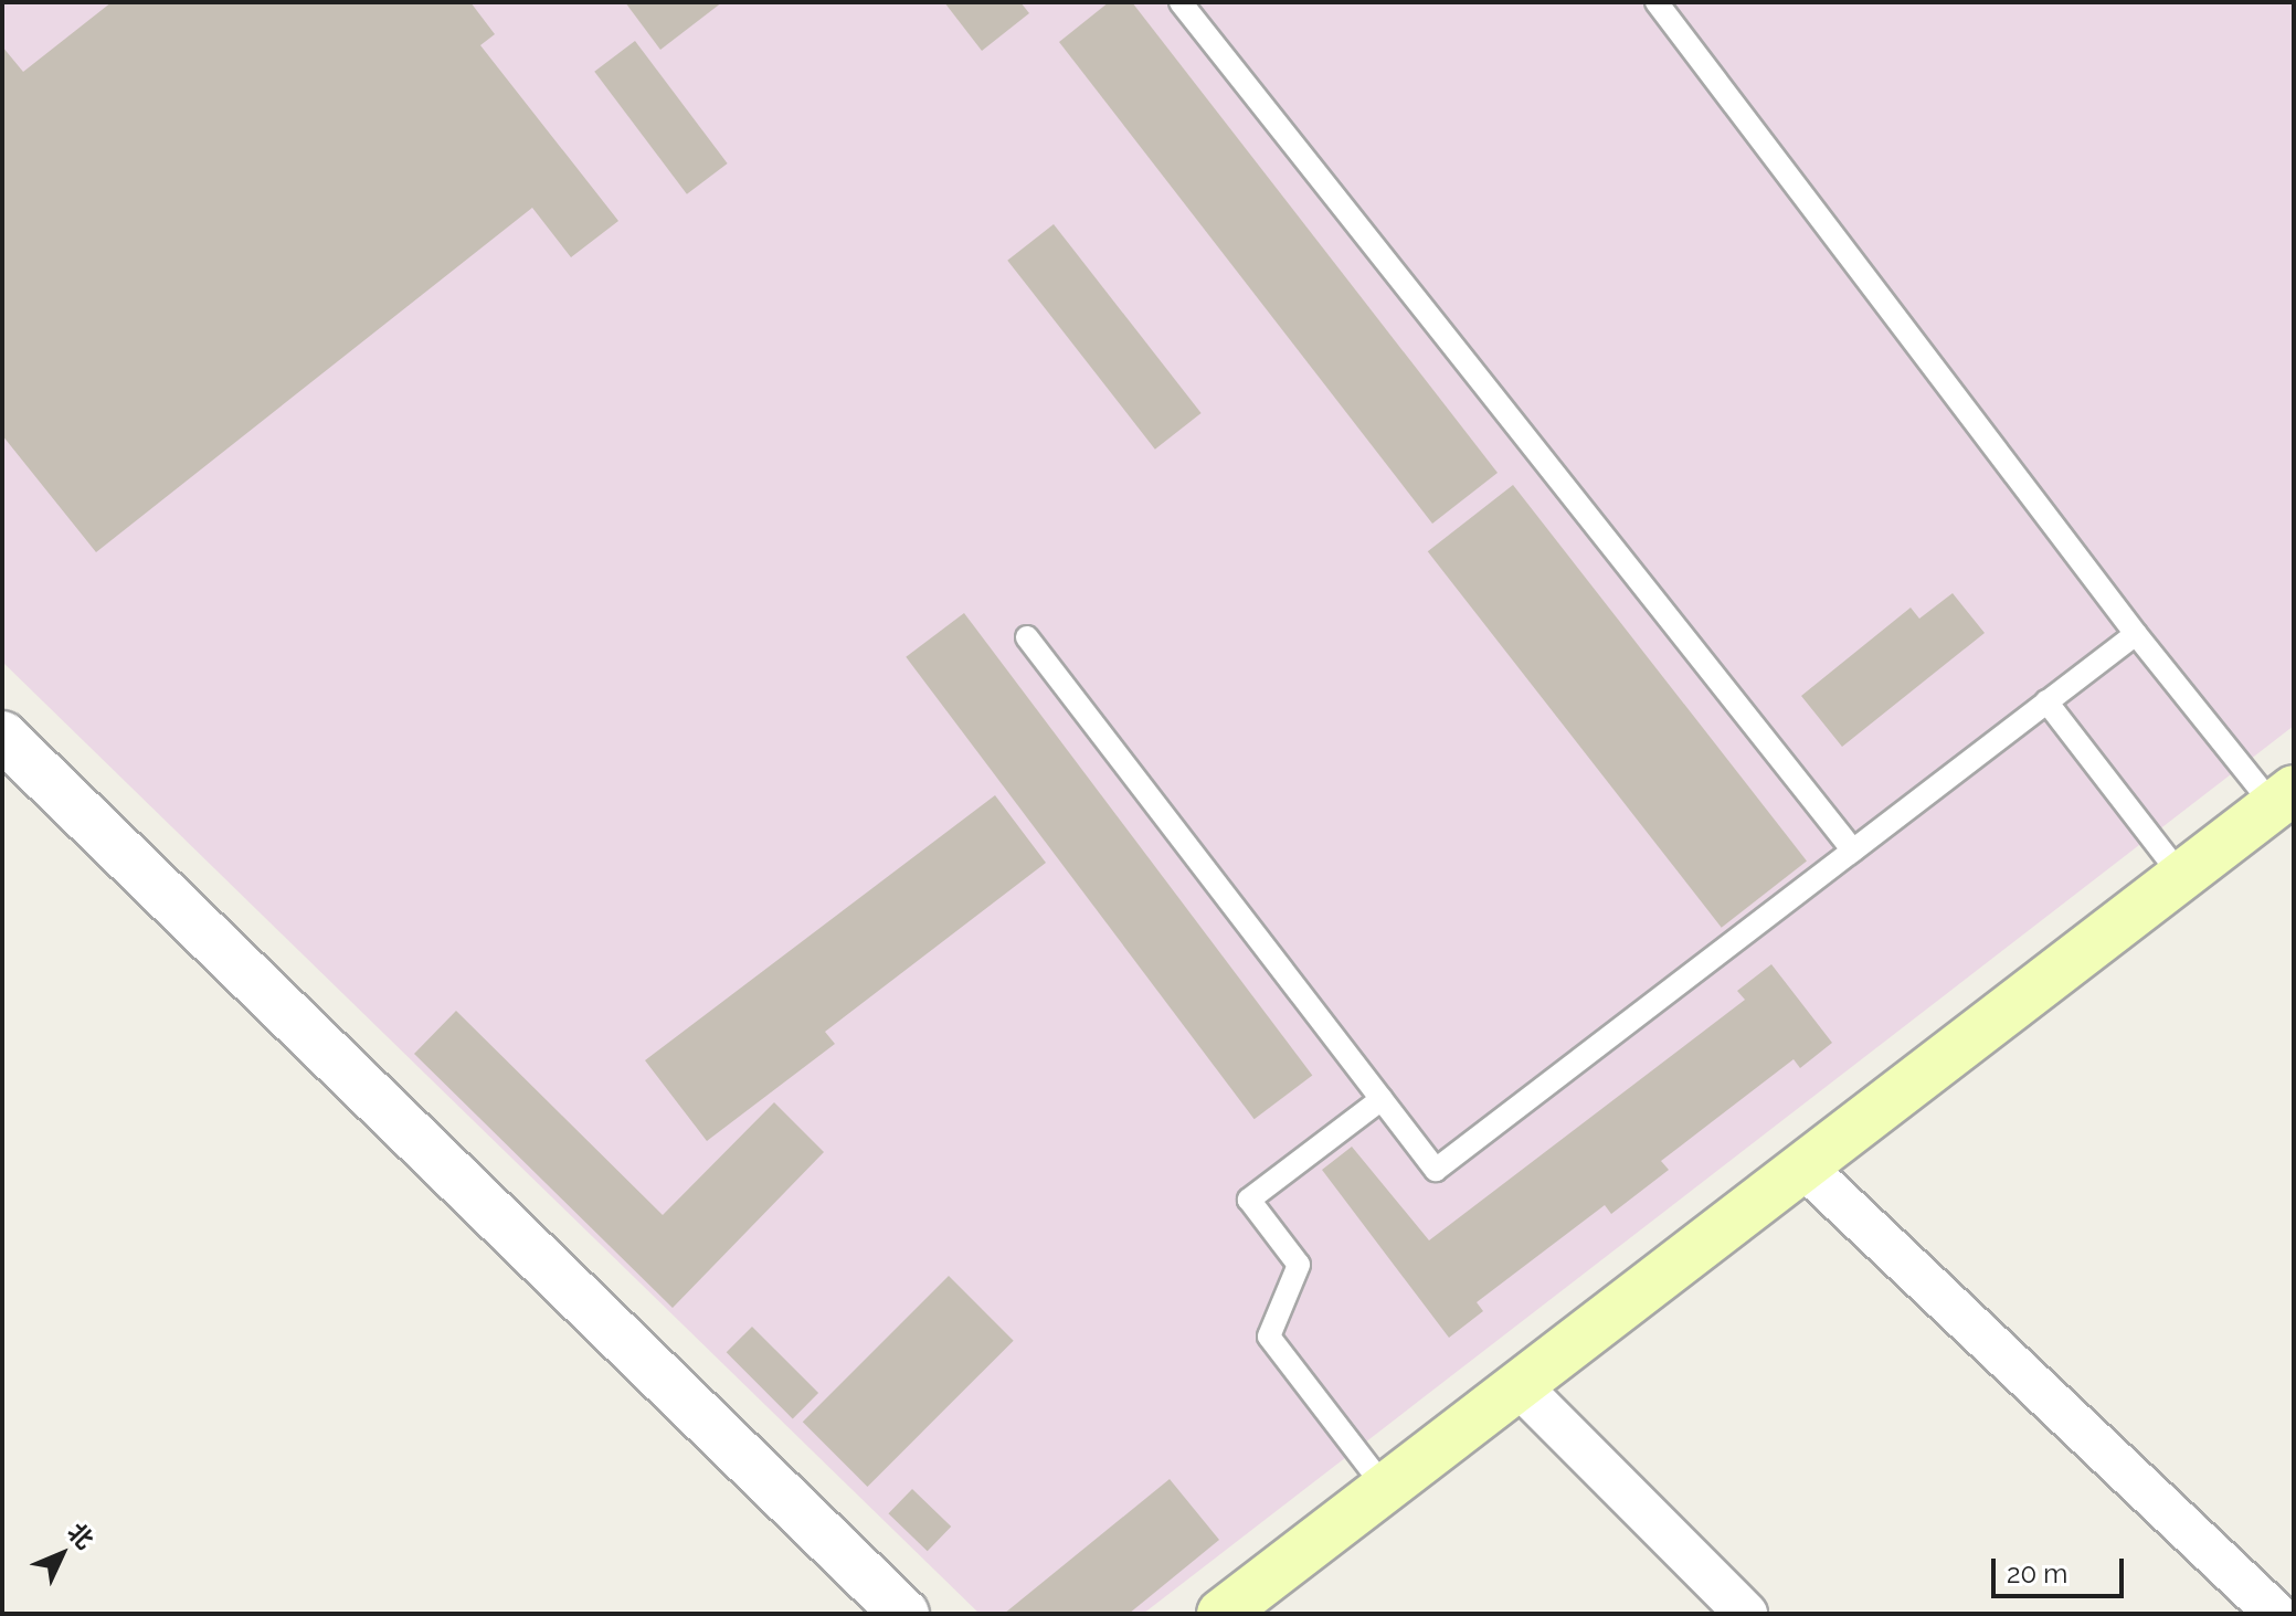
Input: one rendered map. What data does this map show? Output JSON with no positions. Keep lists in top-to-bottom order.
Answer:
{
  "scale_bar": "20 m",
  "north": "top right"
}
